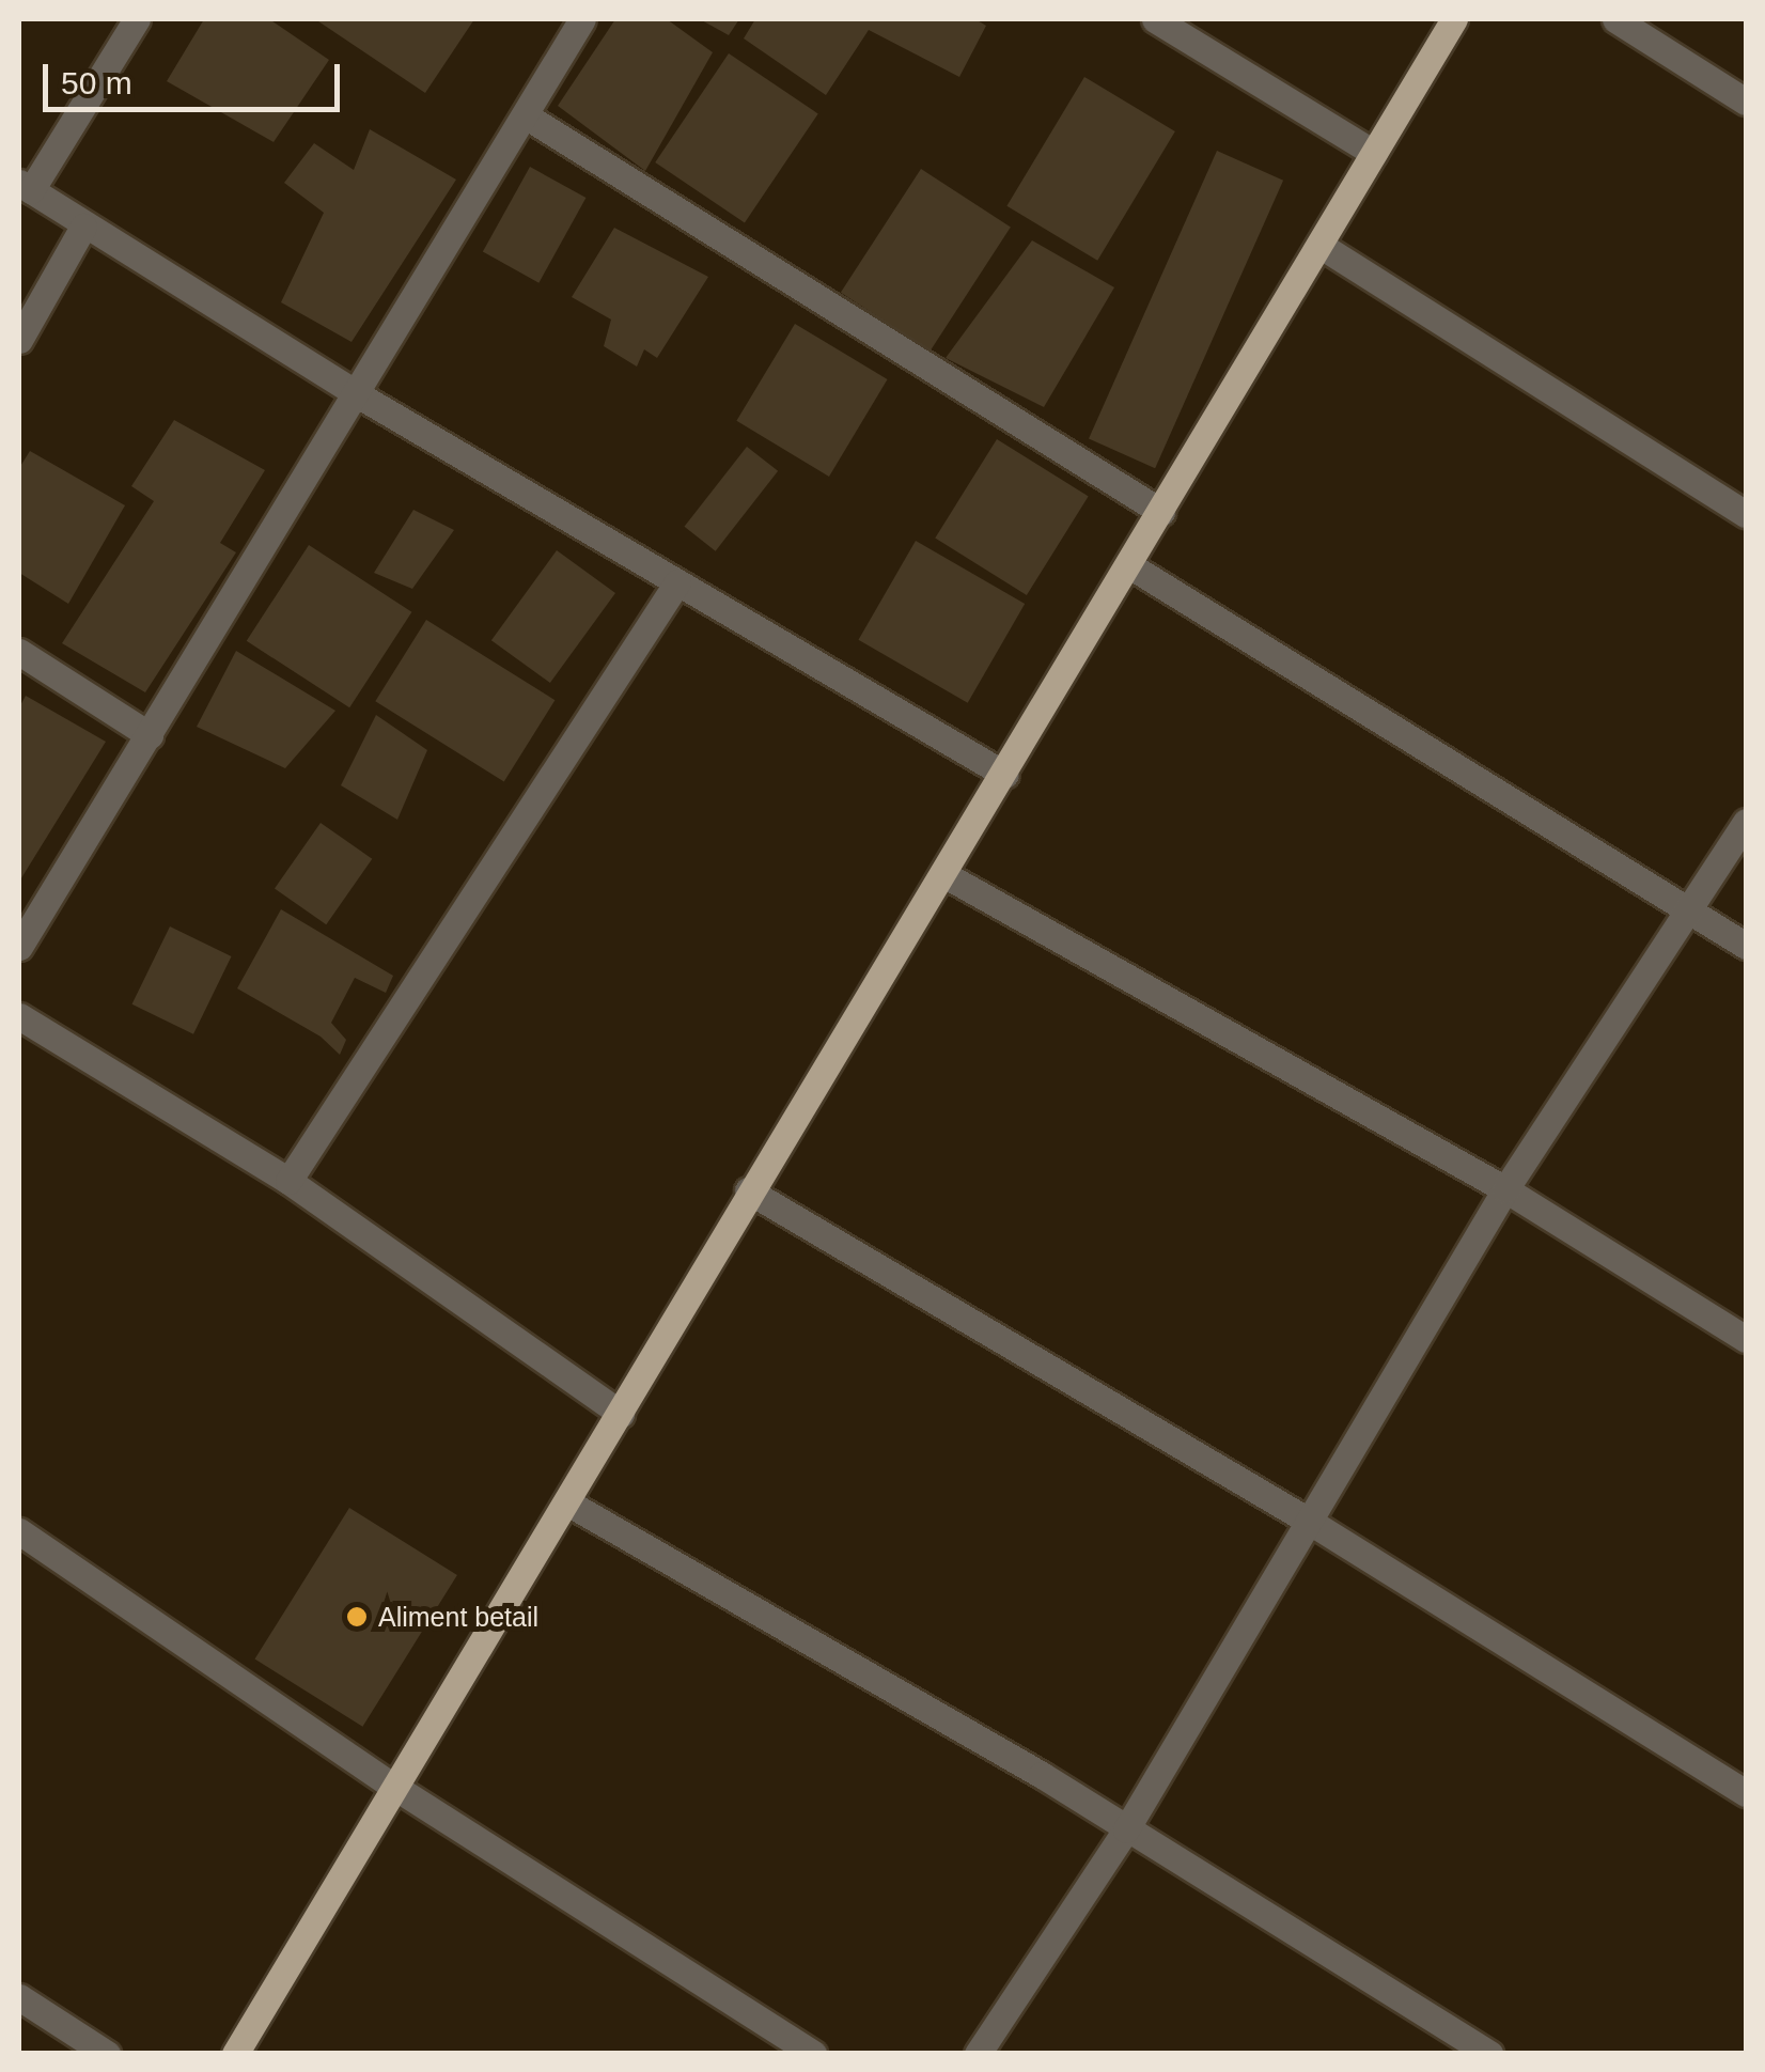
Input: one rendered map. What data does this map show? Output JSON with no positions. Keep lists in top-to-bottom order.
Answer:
{
  "places": ["Aliment betail"],
  "scale_bar": "50 m"
}
